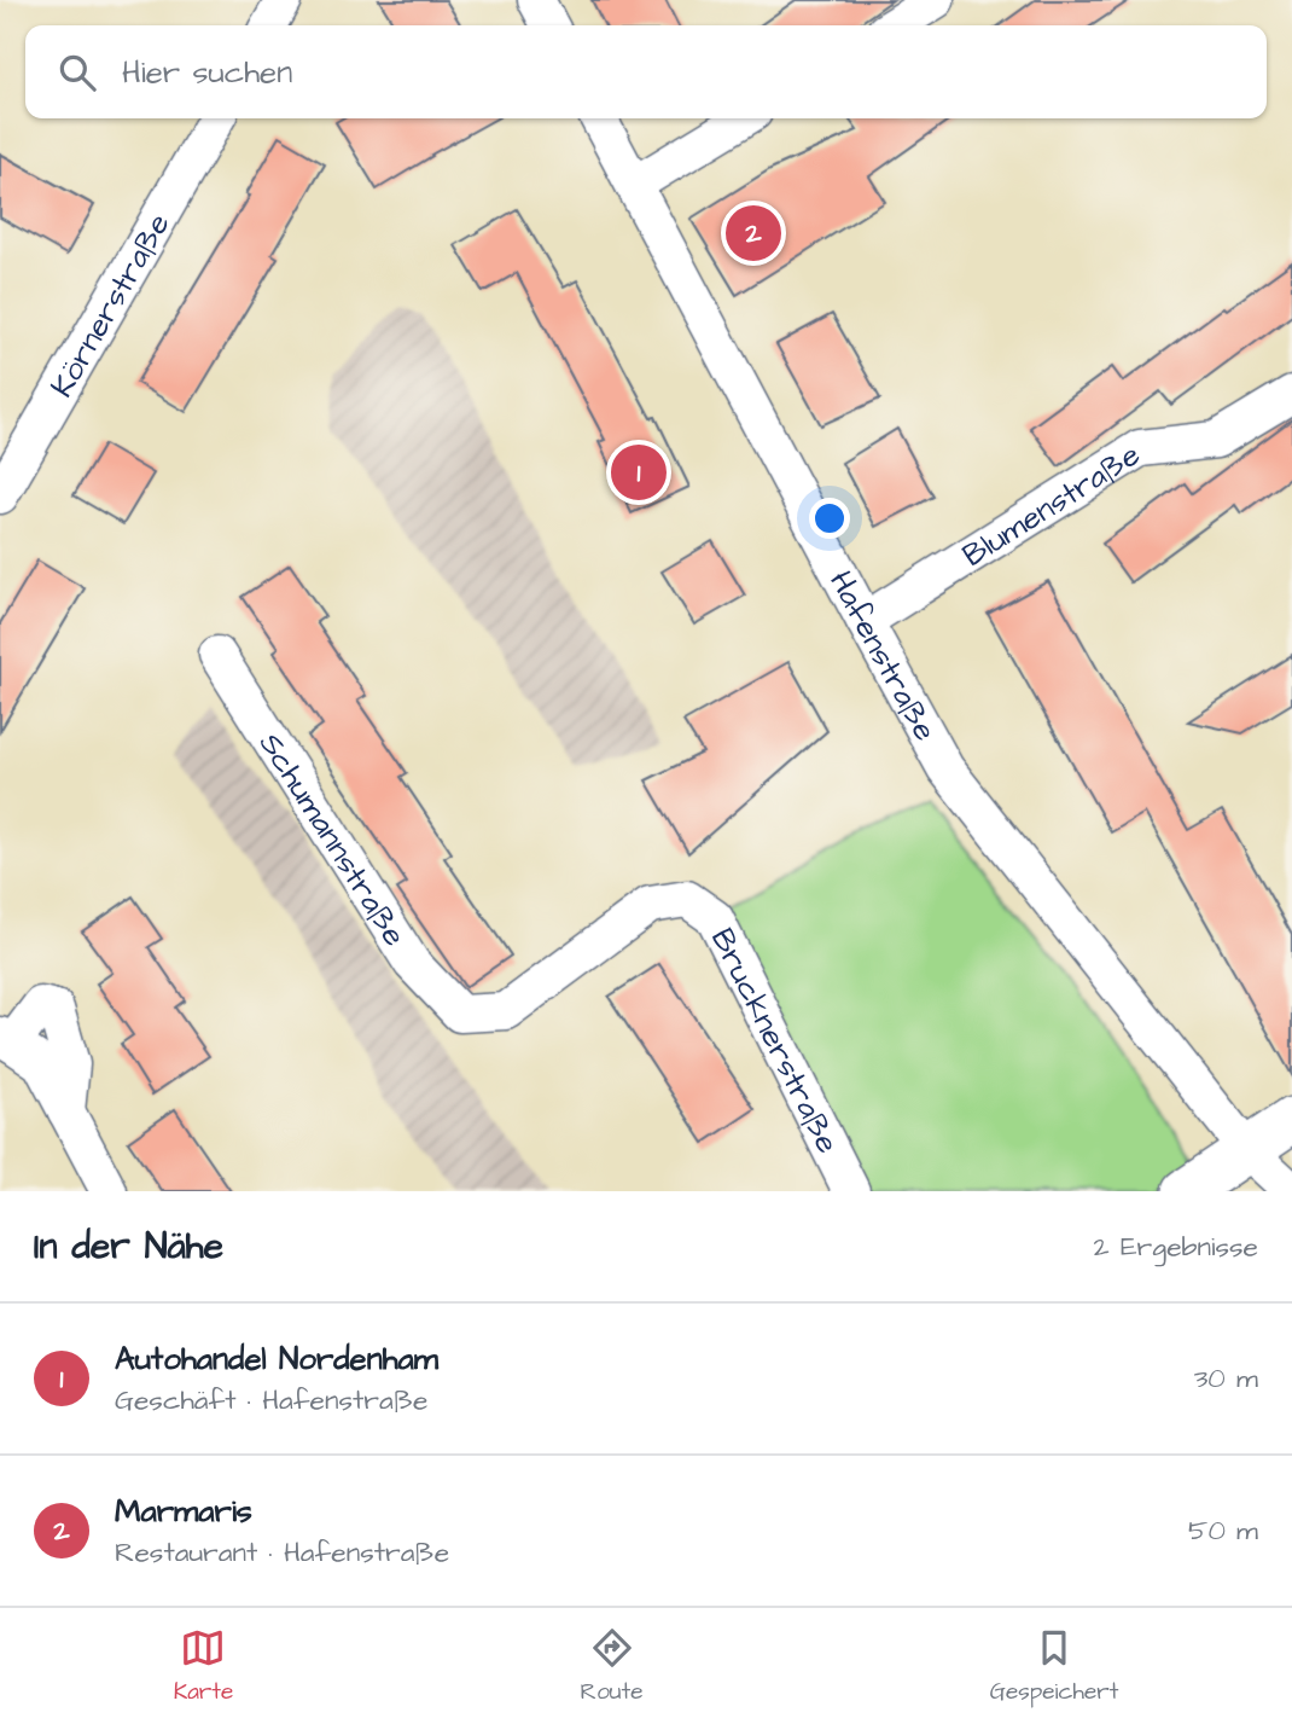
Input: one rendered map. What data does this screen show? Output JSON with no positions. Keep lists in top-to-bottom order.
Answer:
{
  "streets": {
    "street": [
      "Körnerstraße",
      "Blumenstraße",
      "Hafenstraße",
      "Schumannstraße",
      "Brucknerstraße"
    ]
  },
  "crossings": [
    ["Blumenstraße", "Hafenstraße"],
    ["Schumannstraße", "Brucknerstraße"]
  ],
  "page": {
    "search": "Hier suchen",
    "pins": ["2", "1"],
    "heading": ["In der Nähe", "2 Ergebnisse"],
    "list": [
      {
        "mark": "1",
        "name": "Autohandel Nordenham",
        "note": "Geschäft · Hafenstraße",
        "value": "30 m"
      },
      {
        "mark": "2",
        "name": "Marmaris",
        "note": "Restaurant · Hafenstraße",
        "value": "50 m"
      }
    ],
    "nav": ["Karte", "Route", "Gespeichert"]
  }
}
